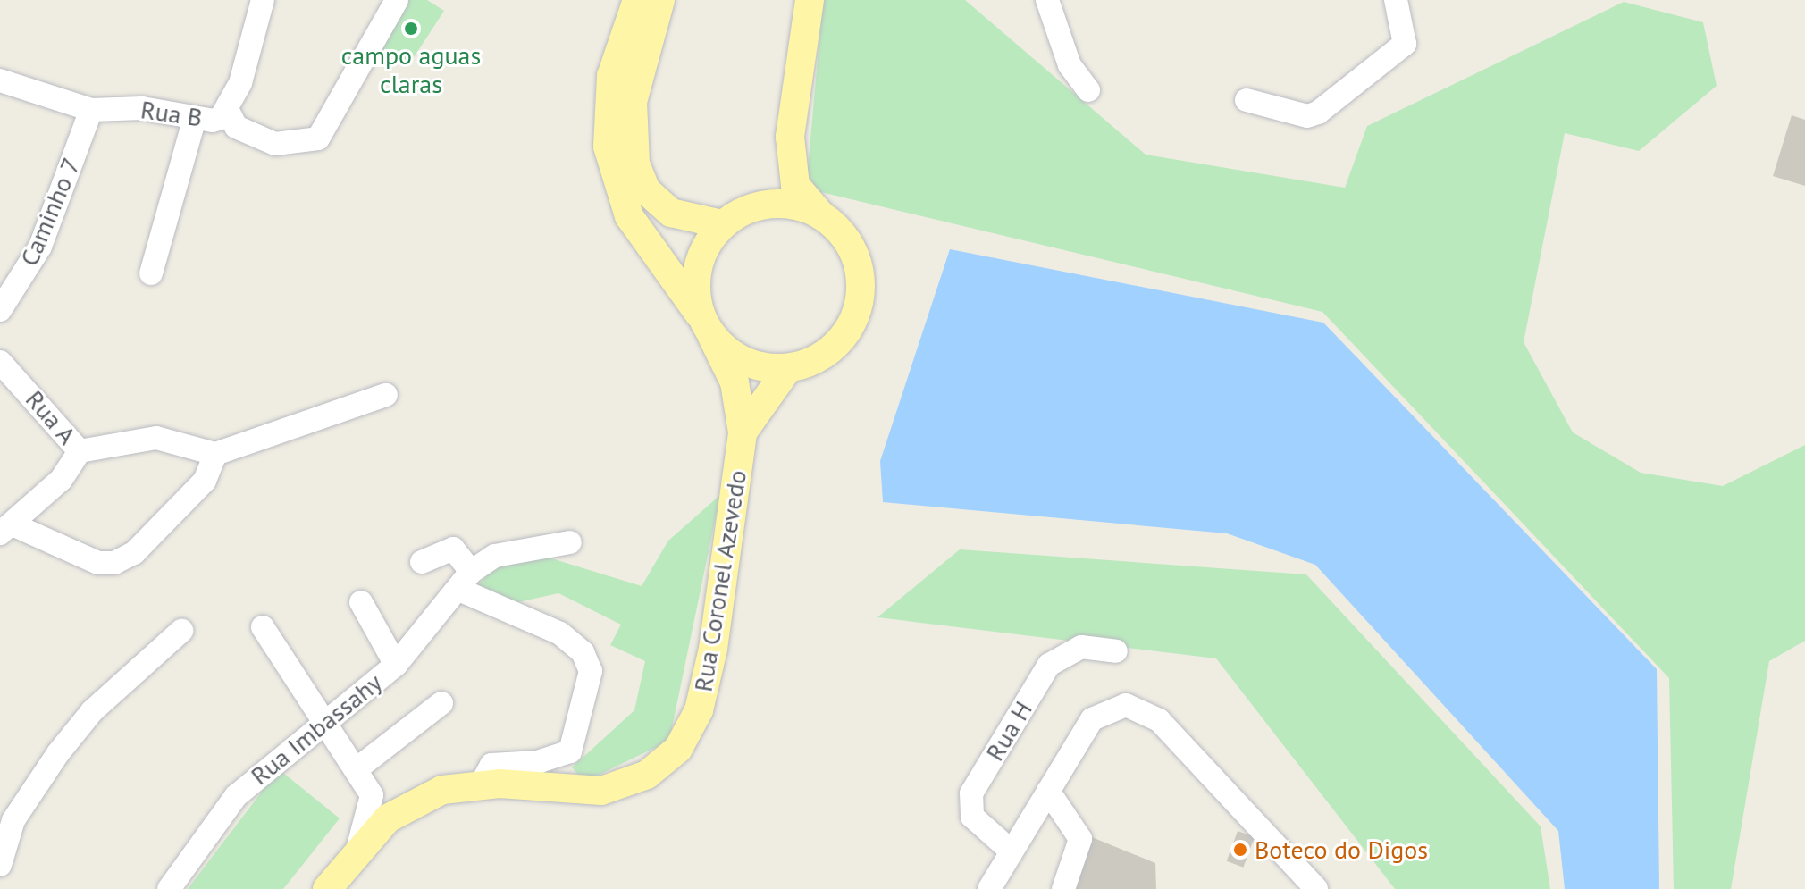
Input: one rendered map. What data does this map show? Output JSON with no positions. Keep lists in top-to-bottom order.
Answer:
{
  "streets": {
    "main road": ["Rua Coronel Azevedo"],
    "street": [
      "Rua B",
      "Caminho 7",
      "Rua A",
      "Rua Imbassahy",
      "Rua H"
    ]
  },
  "crossings": [
    ["Rua B", "Caminho 7"]
  ],
  "places": ["campo aguas claras", "Boteco do Digos"]
}
